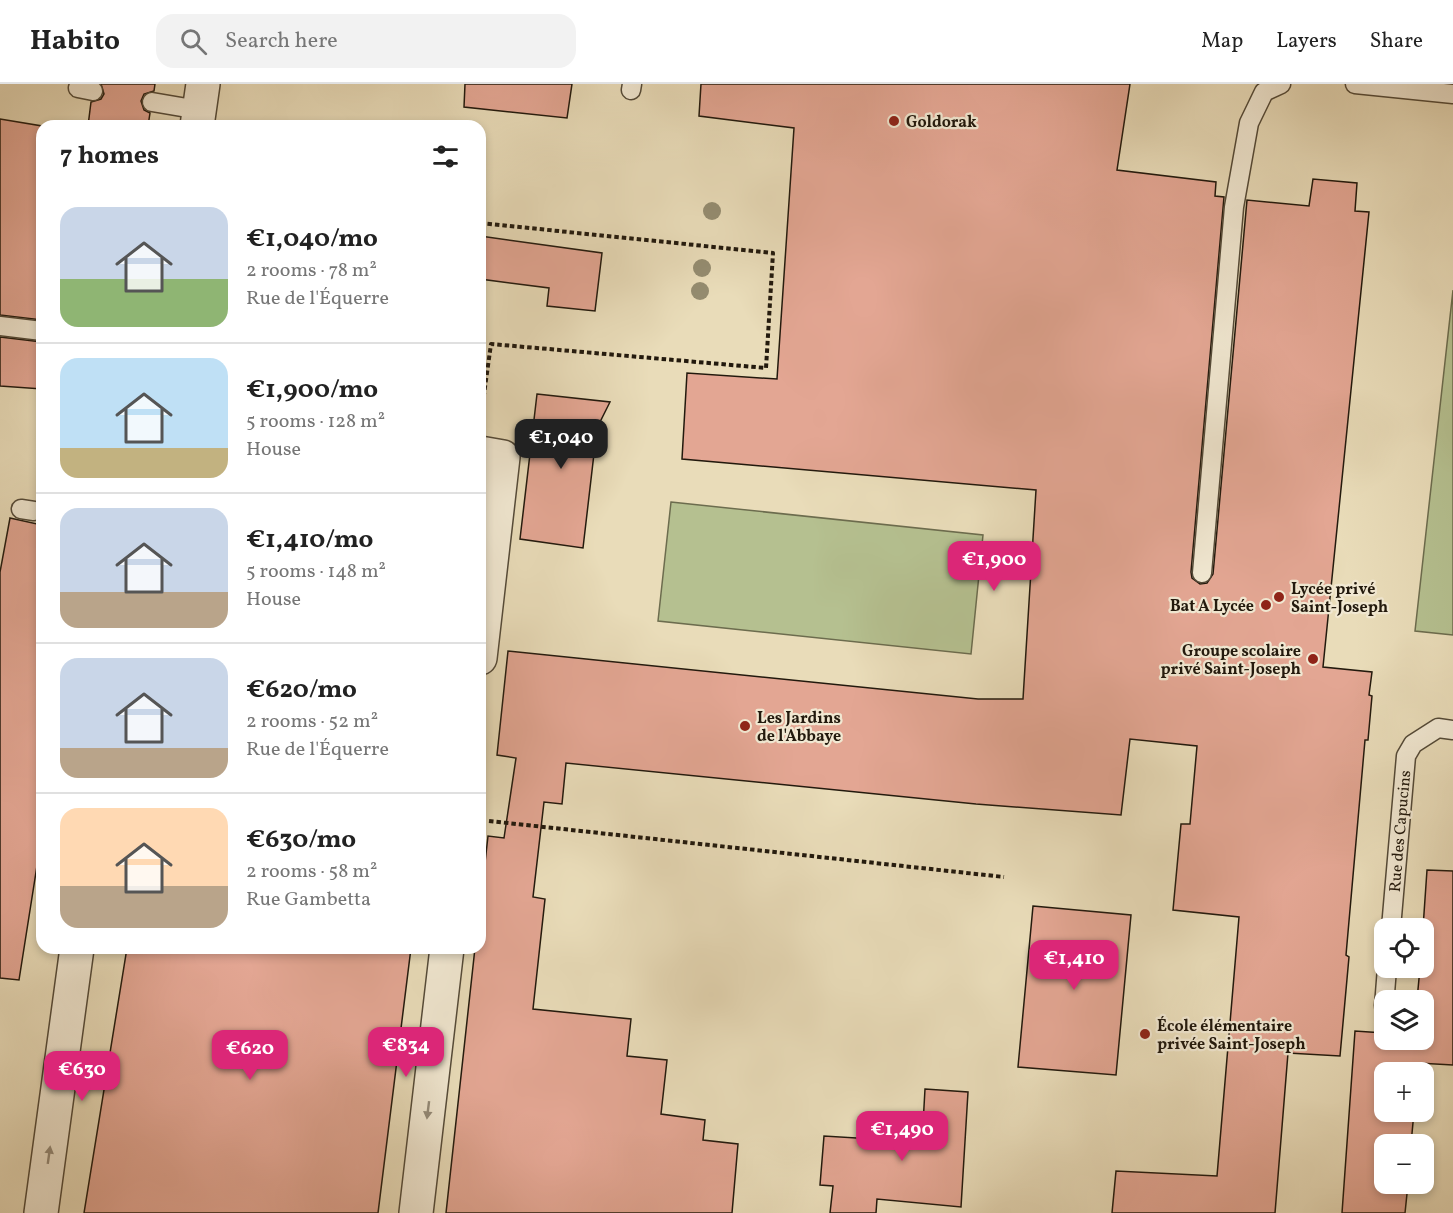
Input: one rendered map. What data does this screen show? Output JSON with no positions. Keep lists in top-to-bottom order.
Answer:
{
  "streets": {
    "lane": ["Rue des Capucins"]
  },
  "places": [
    "Goldorak",
    "Lycée privé Saint-Joseph",
    "Bat A Lycée",
    "Groupe scolaire privé Saint-Joseph",
    "Les Jardins de l'Abbaye",
    "École élémentaire privée Saint-Joseph"
  ],
  "page": {
    "header": "Habito",
    "search": "Search here",
    "nav": ["Map", "Layers", "Share"],
    "heading": "7 homes",
    "list": [
      {
        "name": "€1,040/mo",
        "note": "2 rooms · 78 m² · Rue de l'Équerre"
      },
      {
        "name": "€1,900/mo",
        "note": "5 rooms · 128 m² · House"
      },
      {
        "name": "€1,410/mo",
        "note": "5 rooms · 148 m² · House"
      },
      {
        "name": "€620/mo",
        "note": "2 rooms · 52 m² · Rue de l'Équerre"
      },
      {
        "name": "€630/mo",
        "note": "2 rooms · 58 m² · Rue Gambetta"
      }
    ],
    "price": [
      "€1,040",
      "€1,900",
      "€1,410",
      "€834",
      "€620",
      "€630",
      "€1,490"
    ],
    "map_buttons": ["+", "−"]
  }
}
